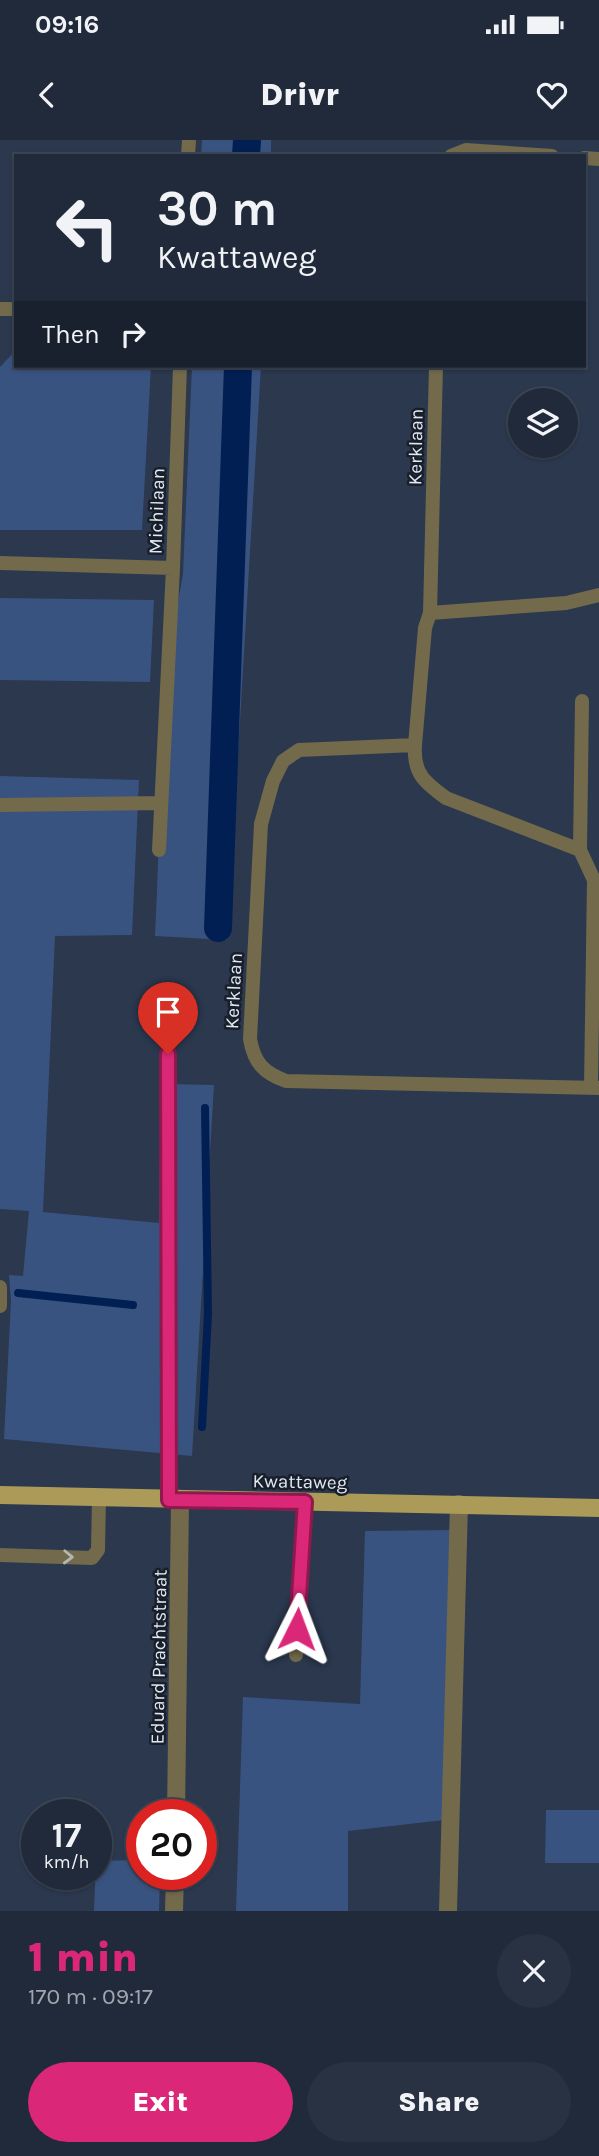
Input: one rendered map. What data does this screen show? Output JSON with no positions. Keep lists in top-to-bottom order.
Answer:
{
  "streets": {
    "main road": ["Kwattaweg"],
    "street": ["Eduard Prachtstraat"],
    "lane": ["Kerklaan", "Michilaan"]
  },
  "crossings": [
    ["Kwattaweg", "Eduard Prachtstraat"]
  ],
  "page": {
    "status": "09:16",
    "header": "Drivr",
    "turn": ["30 m", "Kwattaweg"],
    "then": "Then",
    "speed": "17 km/h",
    "limit": "20",
    "heading": ["1 min", "170 m · 09:17"],
    "buttons": ["Exit", "Share"]
  }
}
